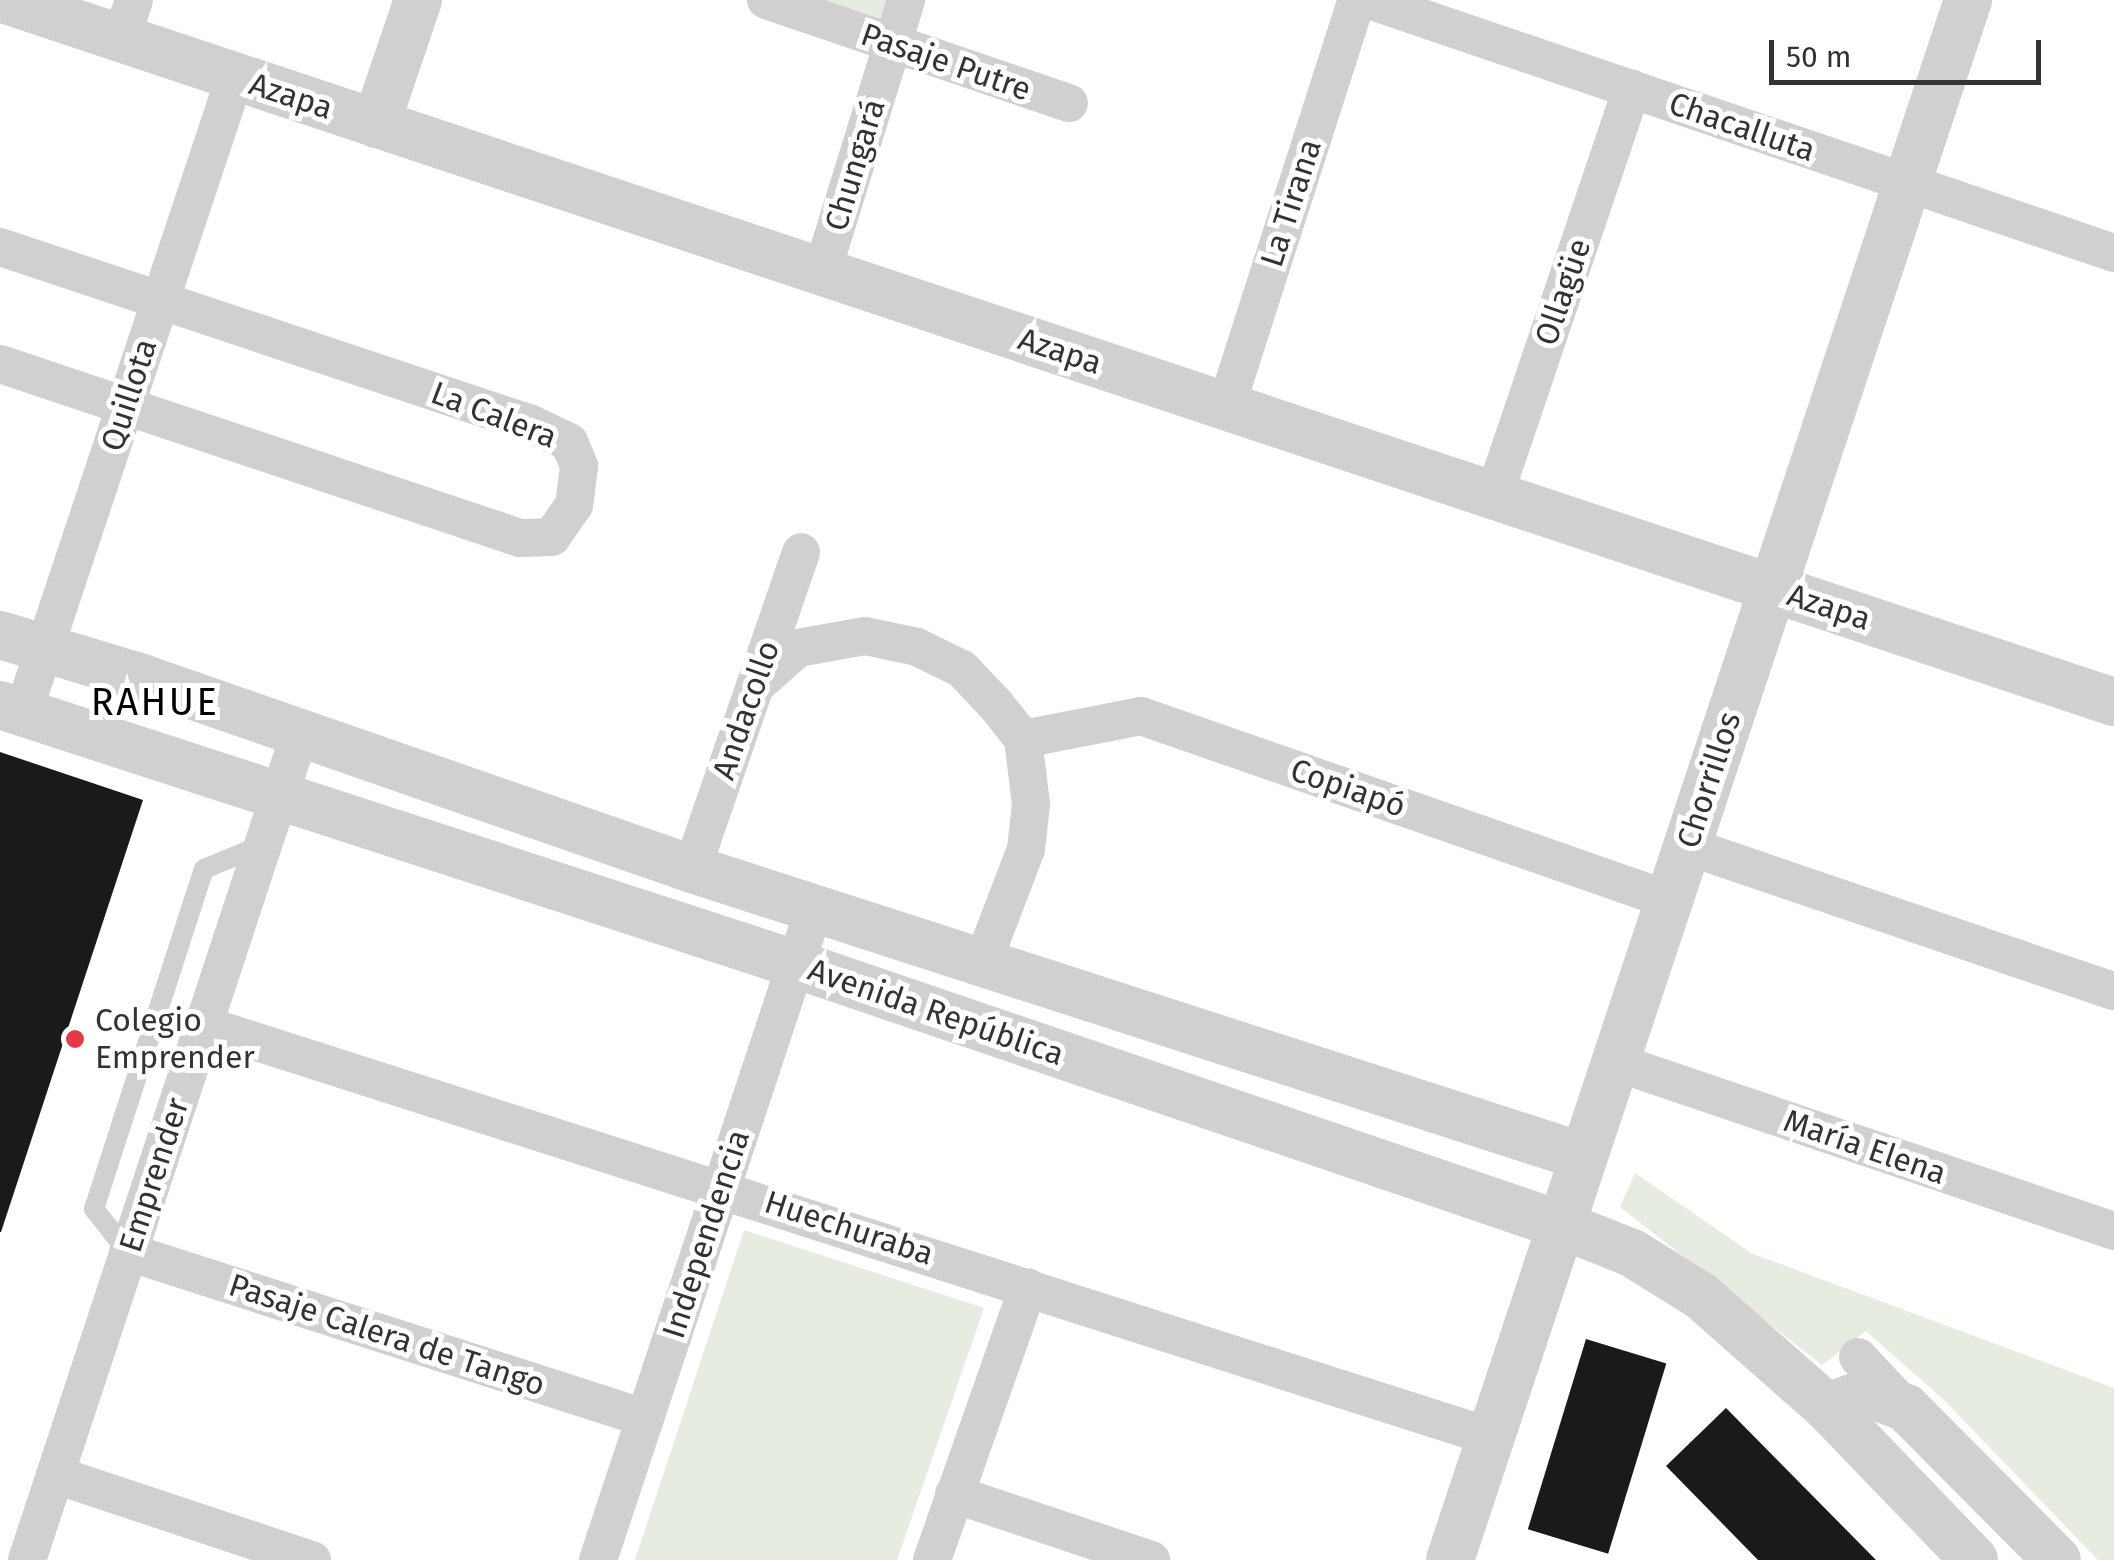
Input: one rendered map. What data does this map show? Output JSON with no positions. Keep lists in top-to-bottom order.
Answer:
{
  "streets": {
    "street": [
      "Pasaje Putre",
      "Azapa",
      "Chacalluta",
      "Chungará",
      "La Tirana",
      "Ollagüe",
      "Quillota",
      "La Calera",
      "Andacollo",
      "Chorrillos",
      "Copiapó",
      "Avenida República",
      "María Elena",
      "Emprender",
      "Huechuraba",
      "Independencia",
      "Pasaje Calera de Tango"
    ]
  },
  "crossings": [
    ["Pasaje Putre", "Chungará"],
    ["Azapa", "Chungará"],
    ["Azapa", "La Tirana"],
    ["Azapa", "Ollagüe"],
    ["Azapa", "Quillota"],
    ["Azapa", "Chorrillos"],
    ["Chacalluta", "Ollagüe"],
    ["Chacalluta", "Chorrillos"],
    ["Quillota", "La Calera"],
    ["Quillota", "Avenida República"],
    ["Andacollo", "Copiapó"],
    ["Andacollo", "Avenida República"],
    ["Andacollo", "Independencia"],
    ["Chorrillos", "Copiapó"],
    ["Chorrillos", "Avenida República"],
    ["Chorrillos", "María Elena"],
    ["Chorrillos", "Huechuraba"],
    ["Copiapó", "Avenida República"],
    ["Copiapó", "Independencia"],
    ["Avenida República", "Emprender"],
    ["Avenida República", "Independencia"],
    ["Emprender", "Huechuraba"],
    ["Emprender", "Pasaje Calera de Tango"],
    ["Huechuraba", "Independencia"],
    ["Independencia", "Pasaje Calera de Tango"]
  ],
  "districts": ["RAHUE"],
  "places": ["Colegio Emprender"],
  "scale_bar": "50 m"
}
